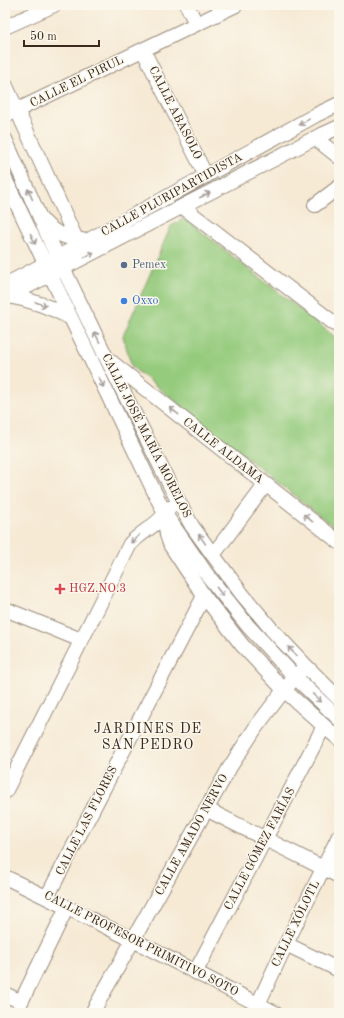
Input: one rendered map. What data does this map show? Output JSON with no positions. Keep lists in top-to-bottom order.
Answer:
{
  "streets": {
    "street": [
      "CALLE EL PIRUL",
      "CALLE ABASOLO",
      "CALLE PLURIPARTIDISTA",
      "CALLE JOSÉ MARÍA MORELOS",
      "CALLE ALDAMA",
      "CALLE LAS FLORES",
      "CALLE AMADO NERVO",
      "CALLE GÓMEZ FARÍAS",
      "CALLE XÓLOTL",
      "CALLE PROFESOR PRIMITIVO SOTO"
    ]
  },
  "crossings": [
    ["CALLE EL PIRUL", "CALLE ABASOLO"],
    ["CALLE ABASOLO", "CALLE PLURIPARTIDISTA"],
    ["CALLE PLURIPARTIDISTA", "CALLE JOSÉ MARÍA MORELOS"],
    ["CALLE JOSÉ MARÍA MORELOS", "CALLE ALDAMA"],
    ["CALLE JOSÉ MARÍA MORELOS", "CALLE AMADO NERVO"],
    ["CALLE LAS FLORES", "CALLE PROFESOR PRIMITIVO SOTO"],
    ["CALLE AMADO NERVO", "CALLE PROFESOR PRIMITIVO SOTO"],
    ["CALLE GÓMEZ FARÍAS", "CALLE PROFESOR PRIMITIVO SOTO"],
    ["CALLE XÓLOTL", "CALLE PROFESOR PRIMITIVO SOTO"]
  ],
  "one_way": ["CALLE ALDAMA"],
  "districts": ["JARDINES DE SAN PEDRO"],
  "places": {
    "other": ["Pemex", "Oxxo"],
    "health": ["HGZ.NO.3"]
  },
  "scale_bar": "50 m"
}
